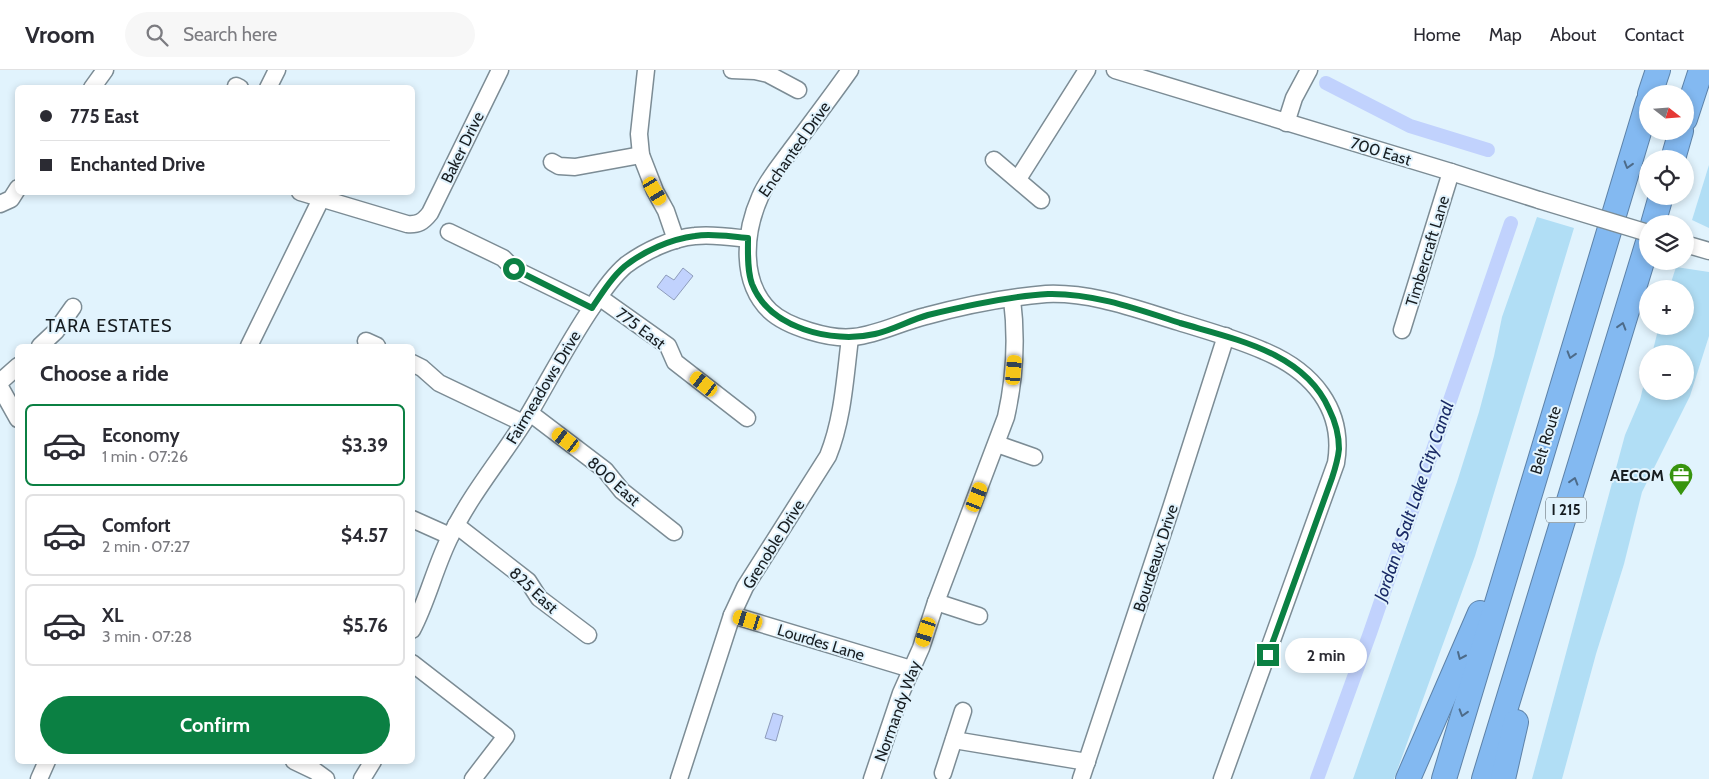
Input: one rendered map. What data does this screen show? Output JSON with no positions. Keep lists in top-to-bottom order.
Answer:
{
  "streets": {
    "highway": ["Belt Route", "I 215"],
    "street": [
      "Baker Drive",
      "Enchanted Drive",
      "700 East",
      "Timbercraft Lane",
      "775 East",
      "Fairmeadows Drive",
      "800 East",
      "Grenoble Drive",
      "Bourdeaux Drive",
      "825 East",
      "Lourdes Lane",
      "Normandy Way"
    ]
  },
  "crossings": [
    ["Enchanted Drive", "Fairmeadows Drive"],
    ["Enchanted Drive", "Grenoble Drive"],
    ["Enchanted Drive", "Bourdeaux Drive"],
    ["Enchanted Drive", "Normandy Way"],
    ["700 East", "Timbercraft Lane"],
    ["775 East", "Fairmeadows Drive"],
    ["Fairmeadows Drive", "800 East"],
    ["Fairmeadows Drive", "825 East"],
    ["Grenoble Drive", "Lourdes Lane"],
    ["Lourdes Lane", "Normandy Way"]
  ],
  "districts": ["TARA ESTATES"],
  "water": ["Jordan & Salt Lake City Canal"],
  "places": {
    "office": ["AECOM"]
  },
  "north": "right",
  "page": {
    "header": "Vroom",
    "search": "Search here",
    "nav": [
      "Home",
      "Map",
      "About",
      "Contact"
    ],
    "map_buttons": ["+", "−"],
    "banner": ["775 East", "Enchanted Drive"],
    "heading": "Choose a ride",
    "list": [
      {
        "name": "Economy",
        "note": "1 min · 07:26",
        "value": "$3.39"
      },
      {
        "name": "Comfort",
        "note": "2 min · 07:27",
        "value": "$4.57"
      },
      {
        "name": "XL",
        "note": "3 min · 07:28",
        "value": "$5.76"
      }
    ],
    "bubble": "2 min",
    "buttons": "Confirm"
  }
}
